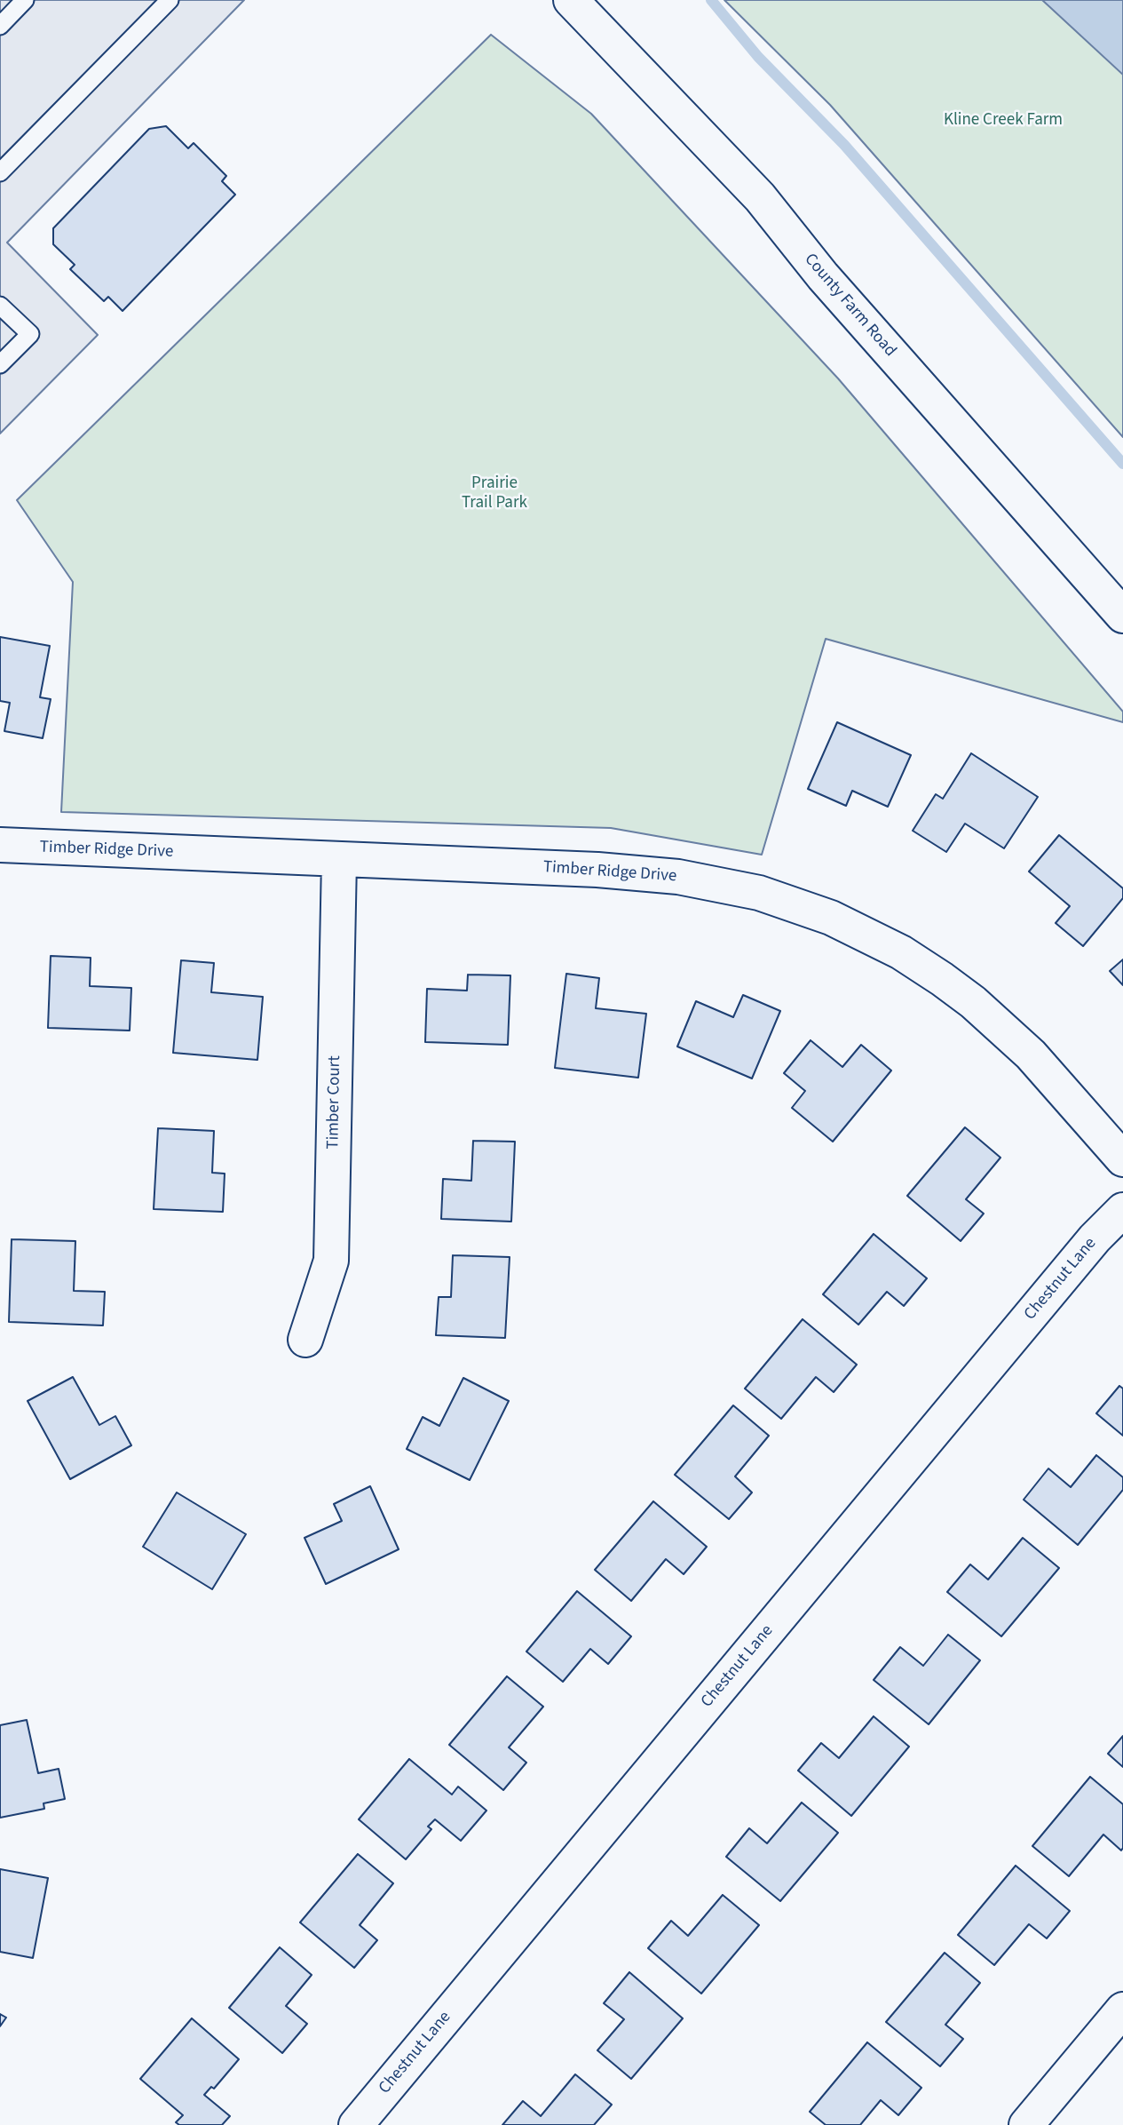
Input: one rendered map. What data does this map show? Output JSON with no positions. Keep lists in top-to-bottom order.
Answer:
{
  "streets": {
    "street": [
      "County Farm Road",
      "Timber Ridge Drive",
      "Timber Court",
      "Chestnut Lane"
    ]
  },
  "crossings": [
    ["Timber Ridge Drive", "Timber Court"]
  ],
  "parks": ["Kline Creek Farm", "Prairie Trail Park"]
}
